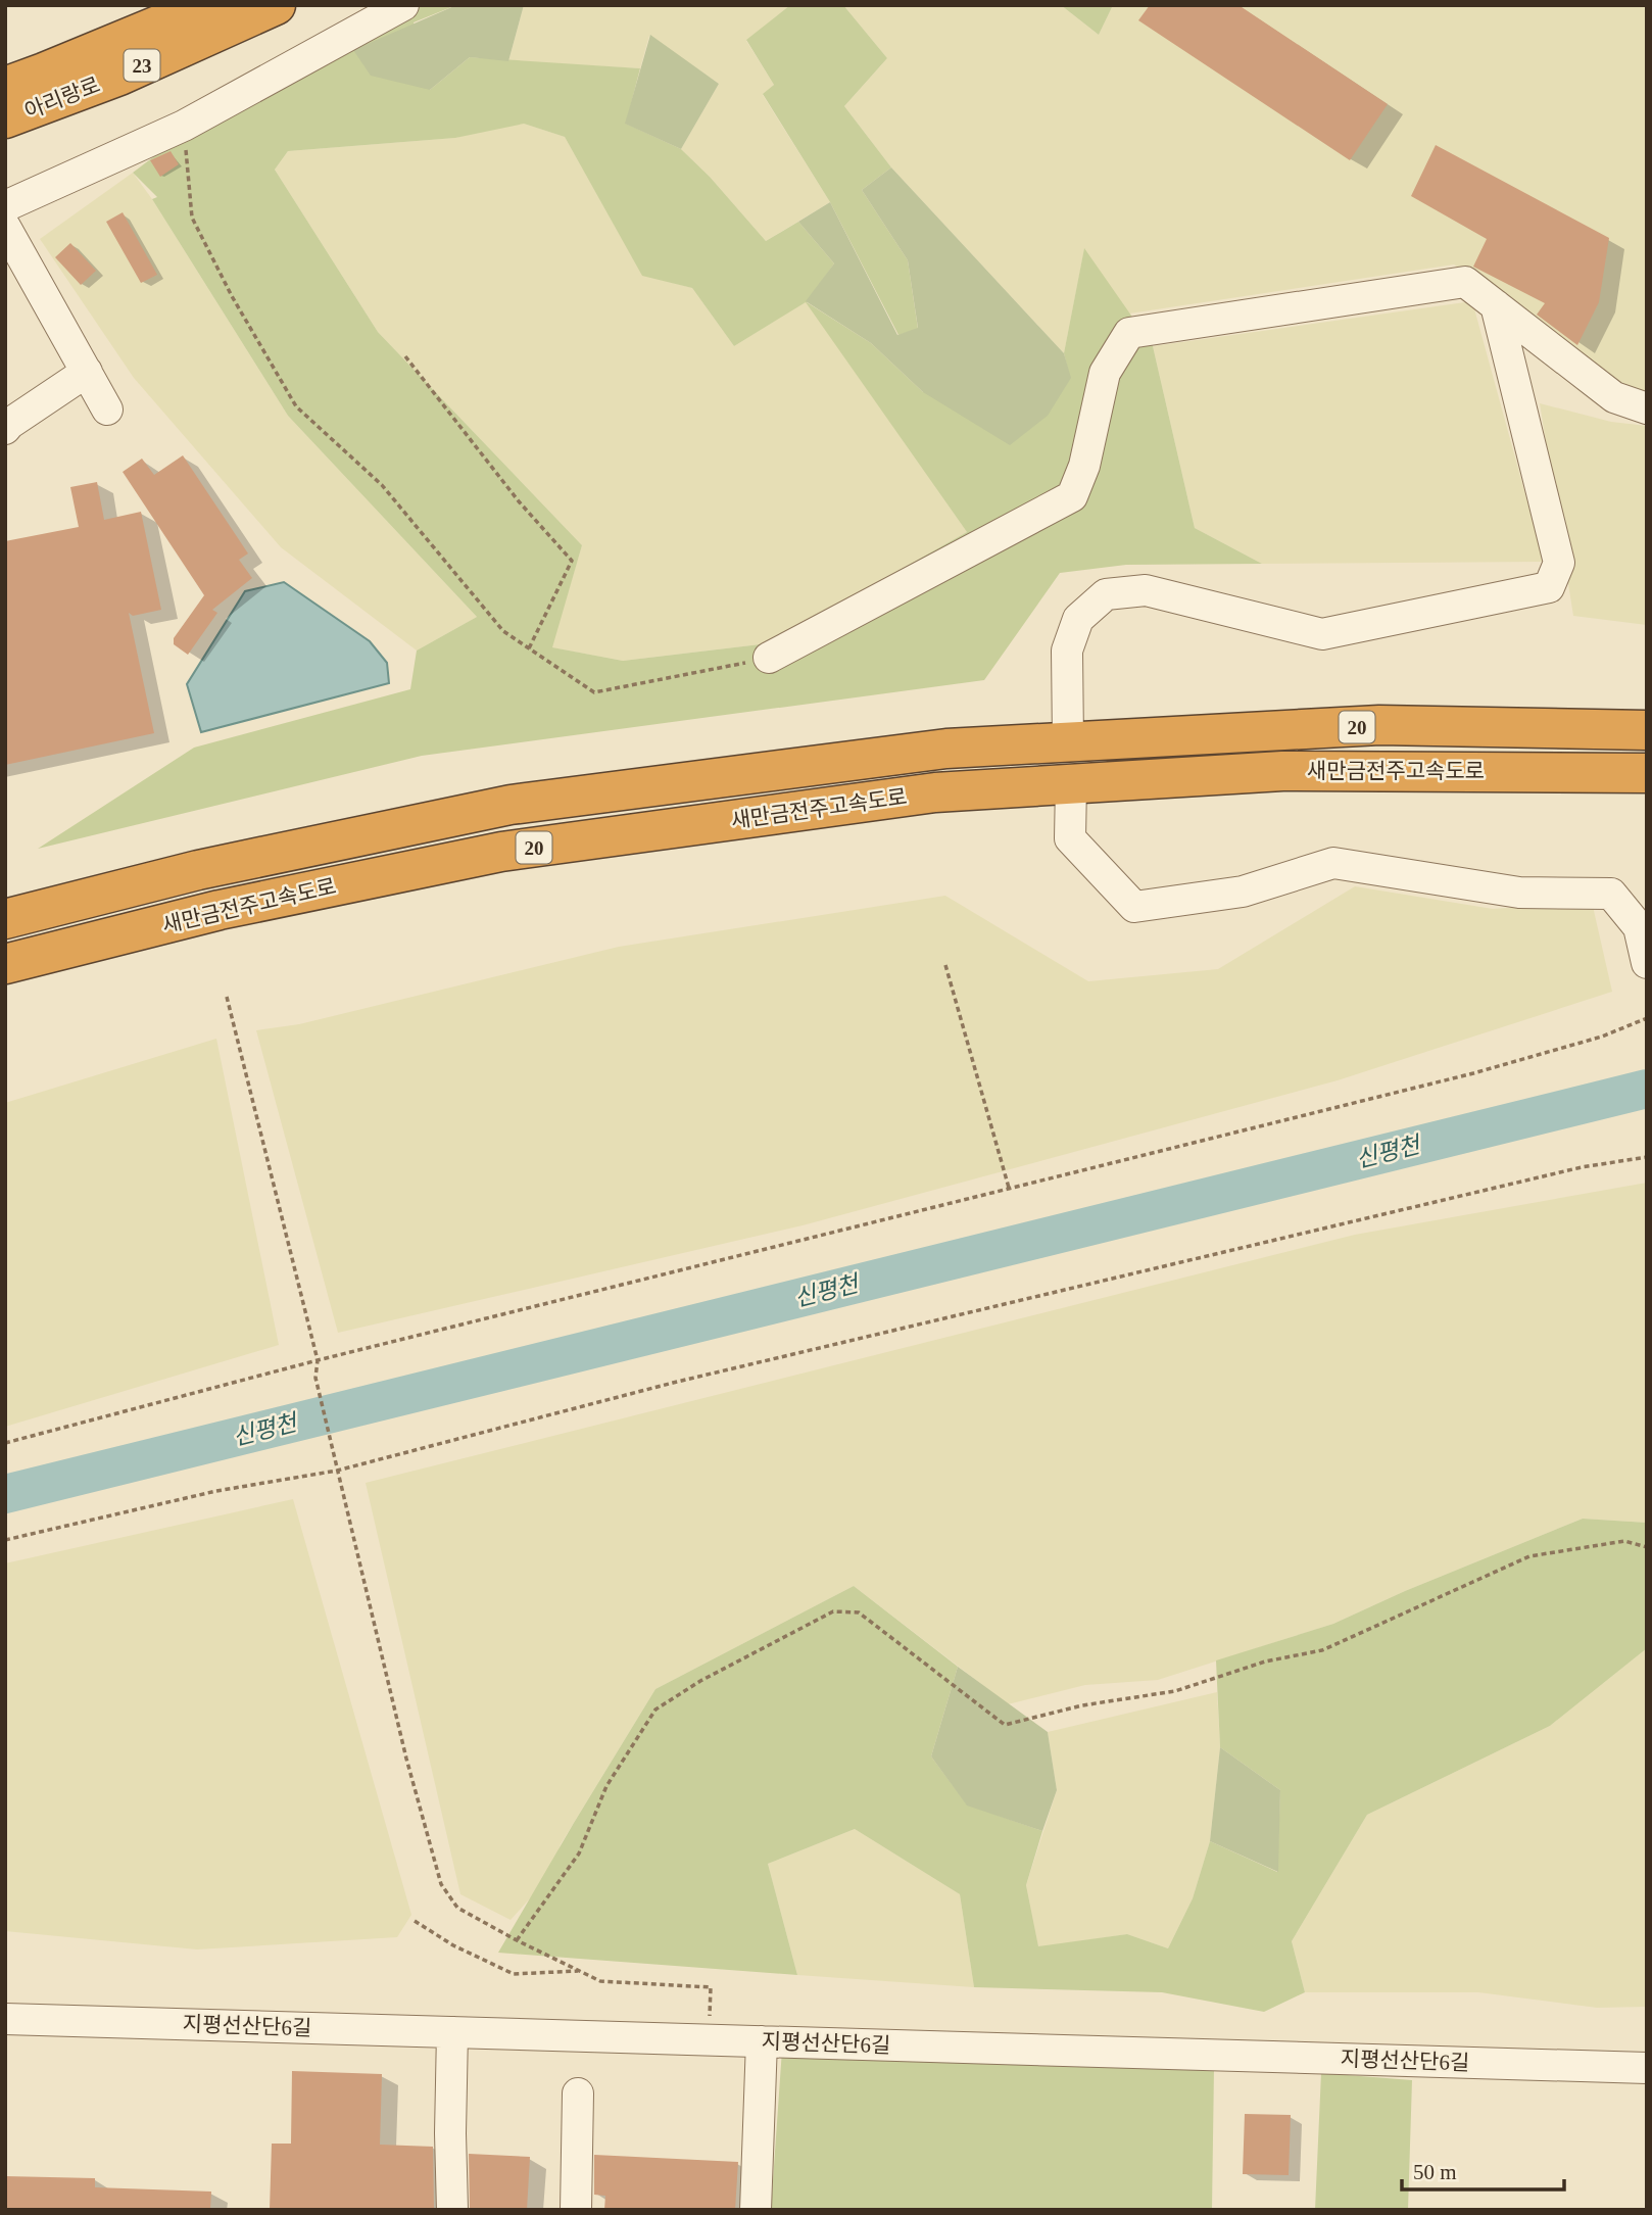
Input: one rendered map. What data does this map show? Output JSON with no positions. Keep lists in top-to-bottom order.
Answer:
{
  "streets": {
    "highway": [
      "23",
      "아리랑로",
      "20",
      "새만금전주고속도로"
    ],
    "street": ["지평선산단6길"]
  },
  "water": ["신평천"],
  "scale_bar": "50 m"
}
